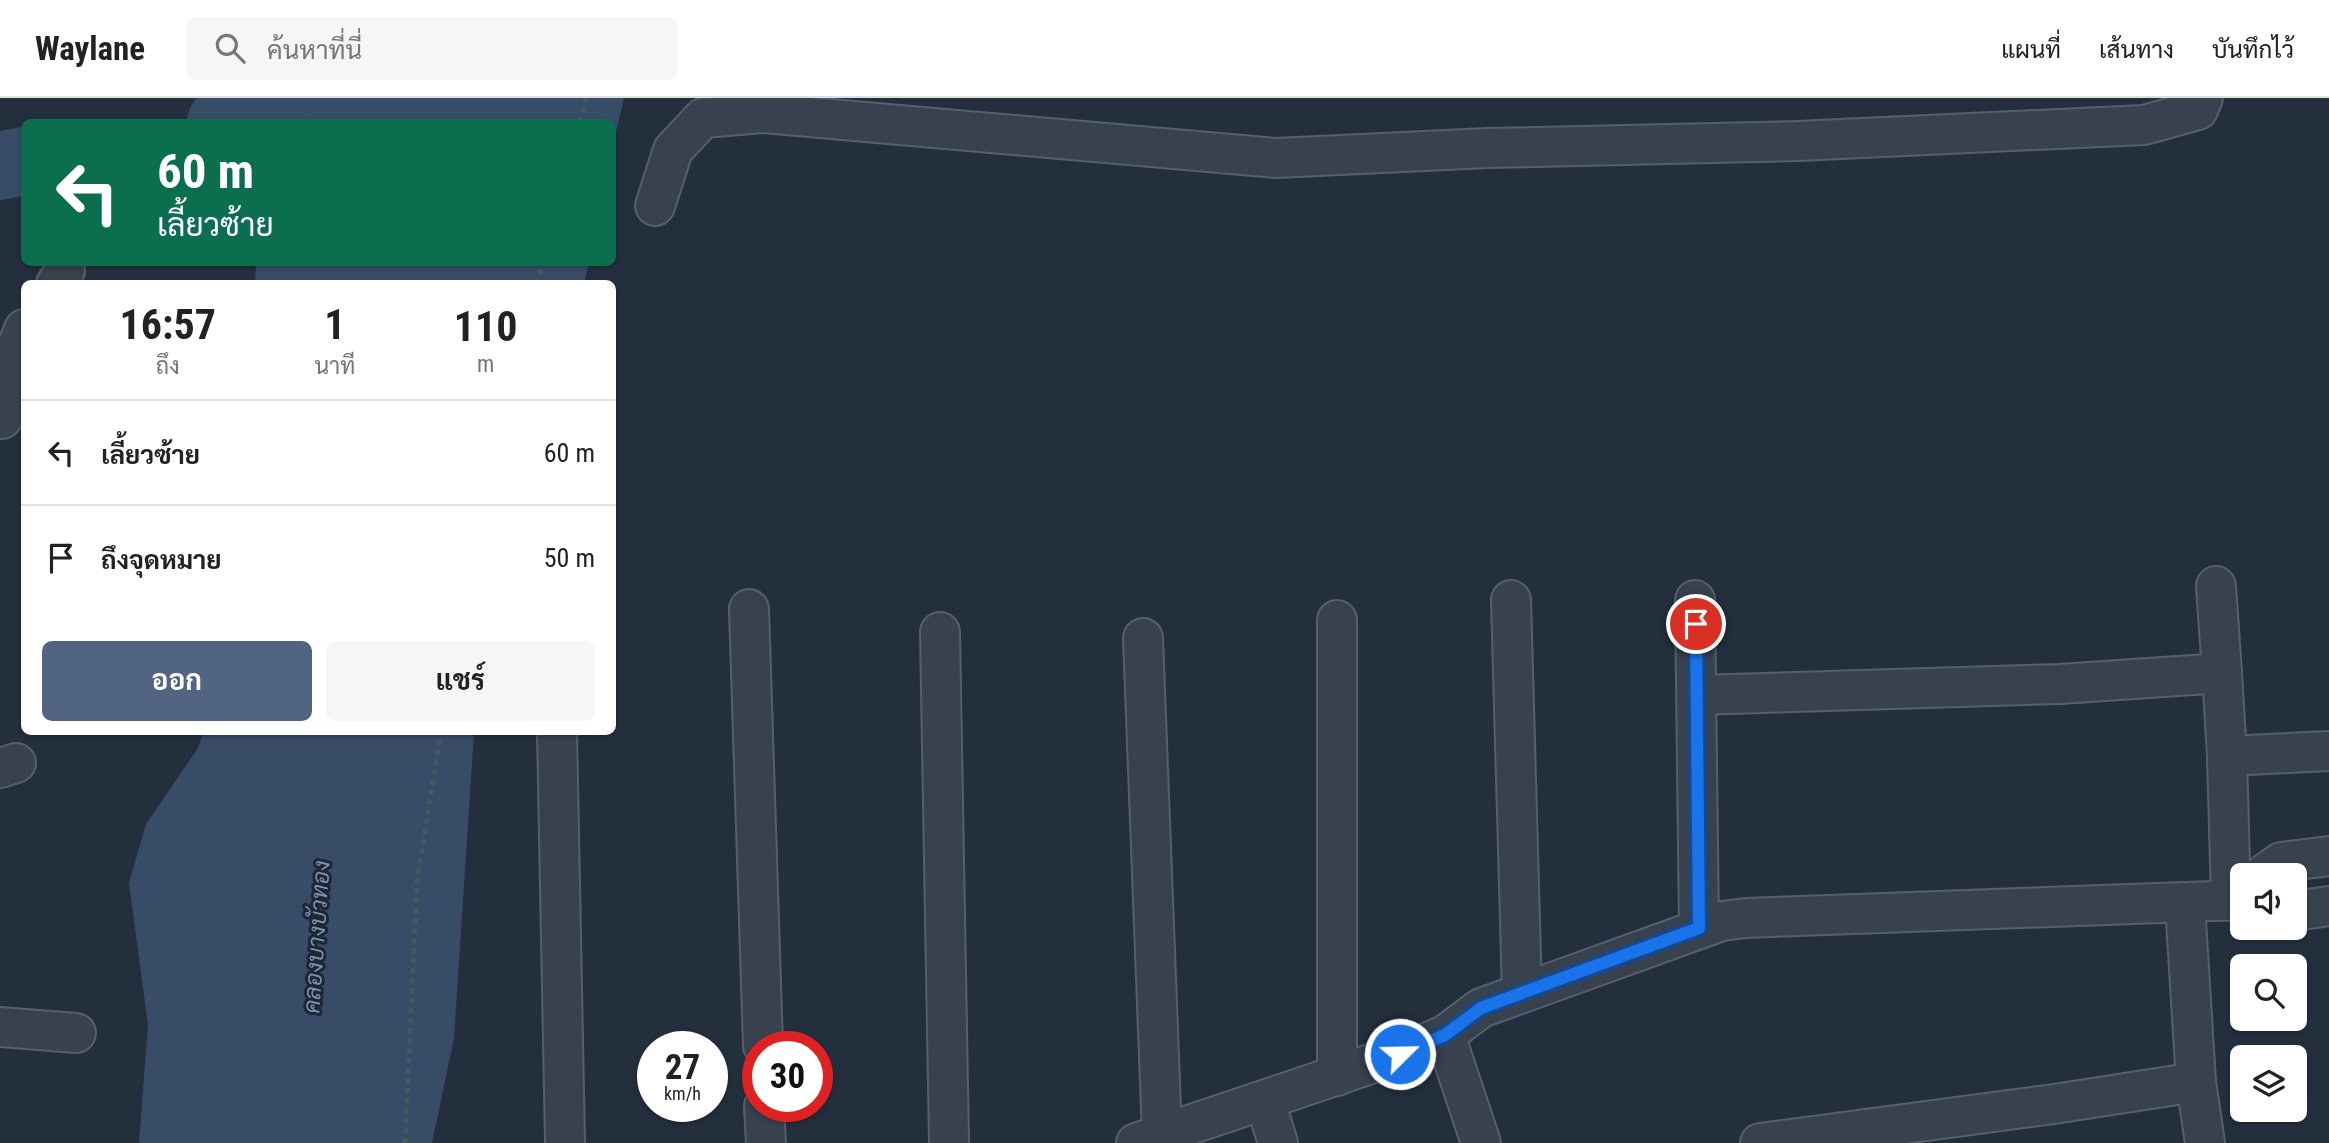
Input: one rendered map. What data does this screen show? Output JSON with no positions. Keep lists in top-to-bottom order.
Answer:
{
  "water": ["คลองบางบัวทอง"],
  "page": {
    "header": "Waylane",
    "search": "ค้นหาที่นี่",
    "nav": ["แผนที่", "เส้นทาง", "บันทึกไว้"],
    "turn": ["60 m", "เลี้ยวซ้าย"],
    "eta": [
      "16:57",
      "ถึง",
      "1",
      "นาที",
      "110",
      "m"
    ],
    "list": [
      {
        "name": "เลี้ยวซ้าย",
        "value": "60 m"
      },
      {
        "name": "ถึงจุดหมาย",
        "value": "50 m"
      }
    ],
    "buttons": ["ออก", "แชร์"],
    "speed": "27 km/h",
    "limit": "30"
  }
}
